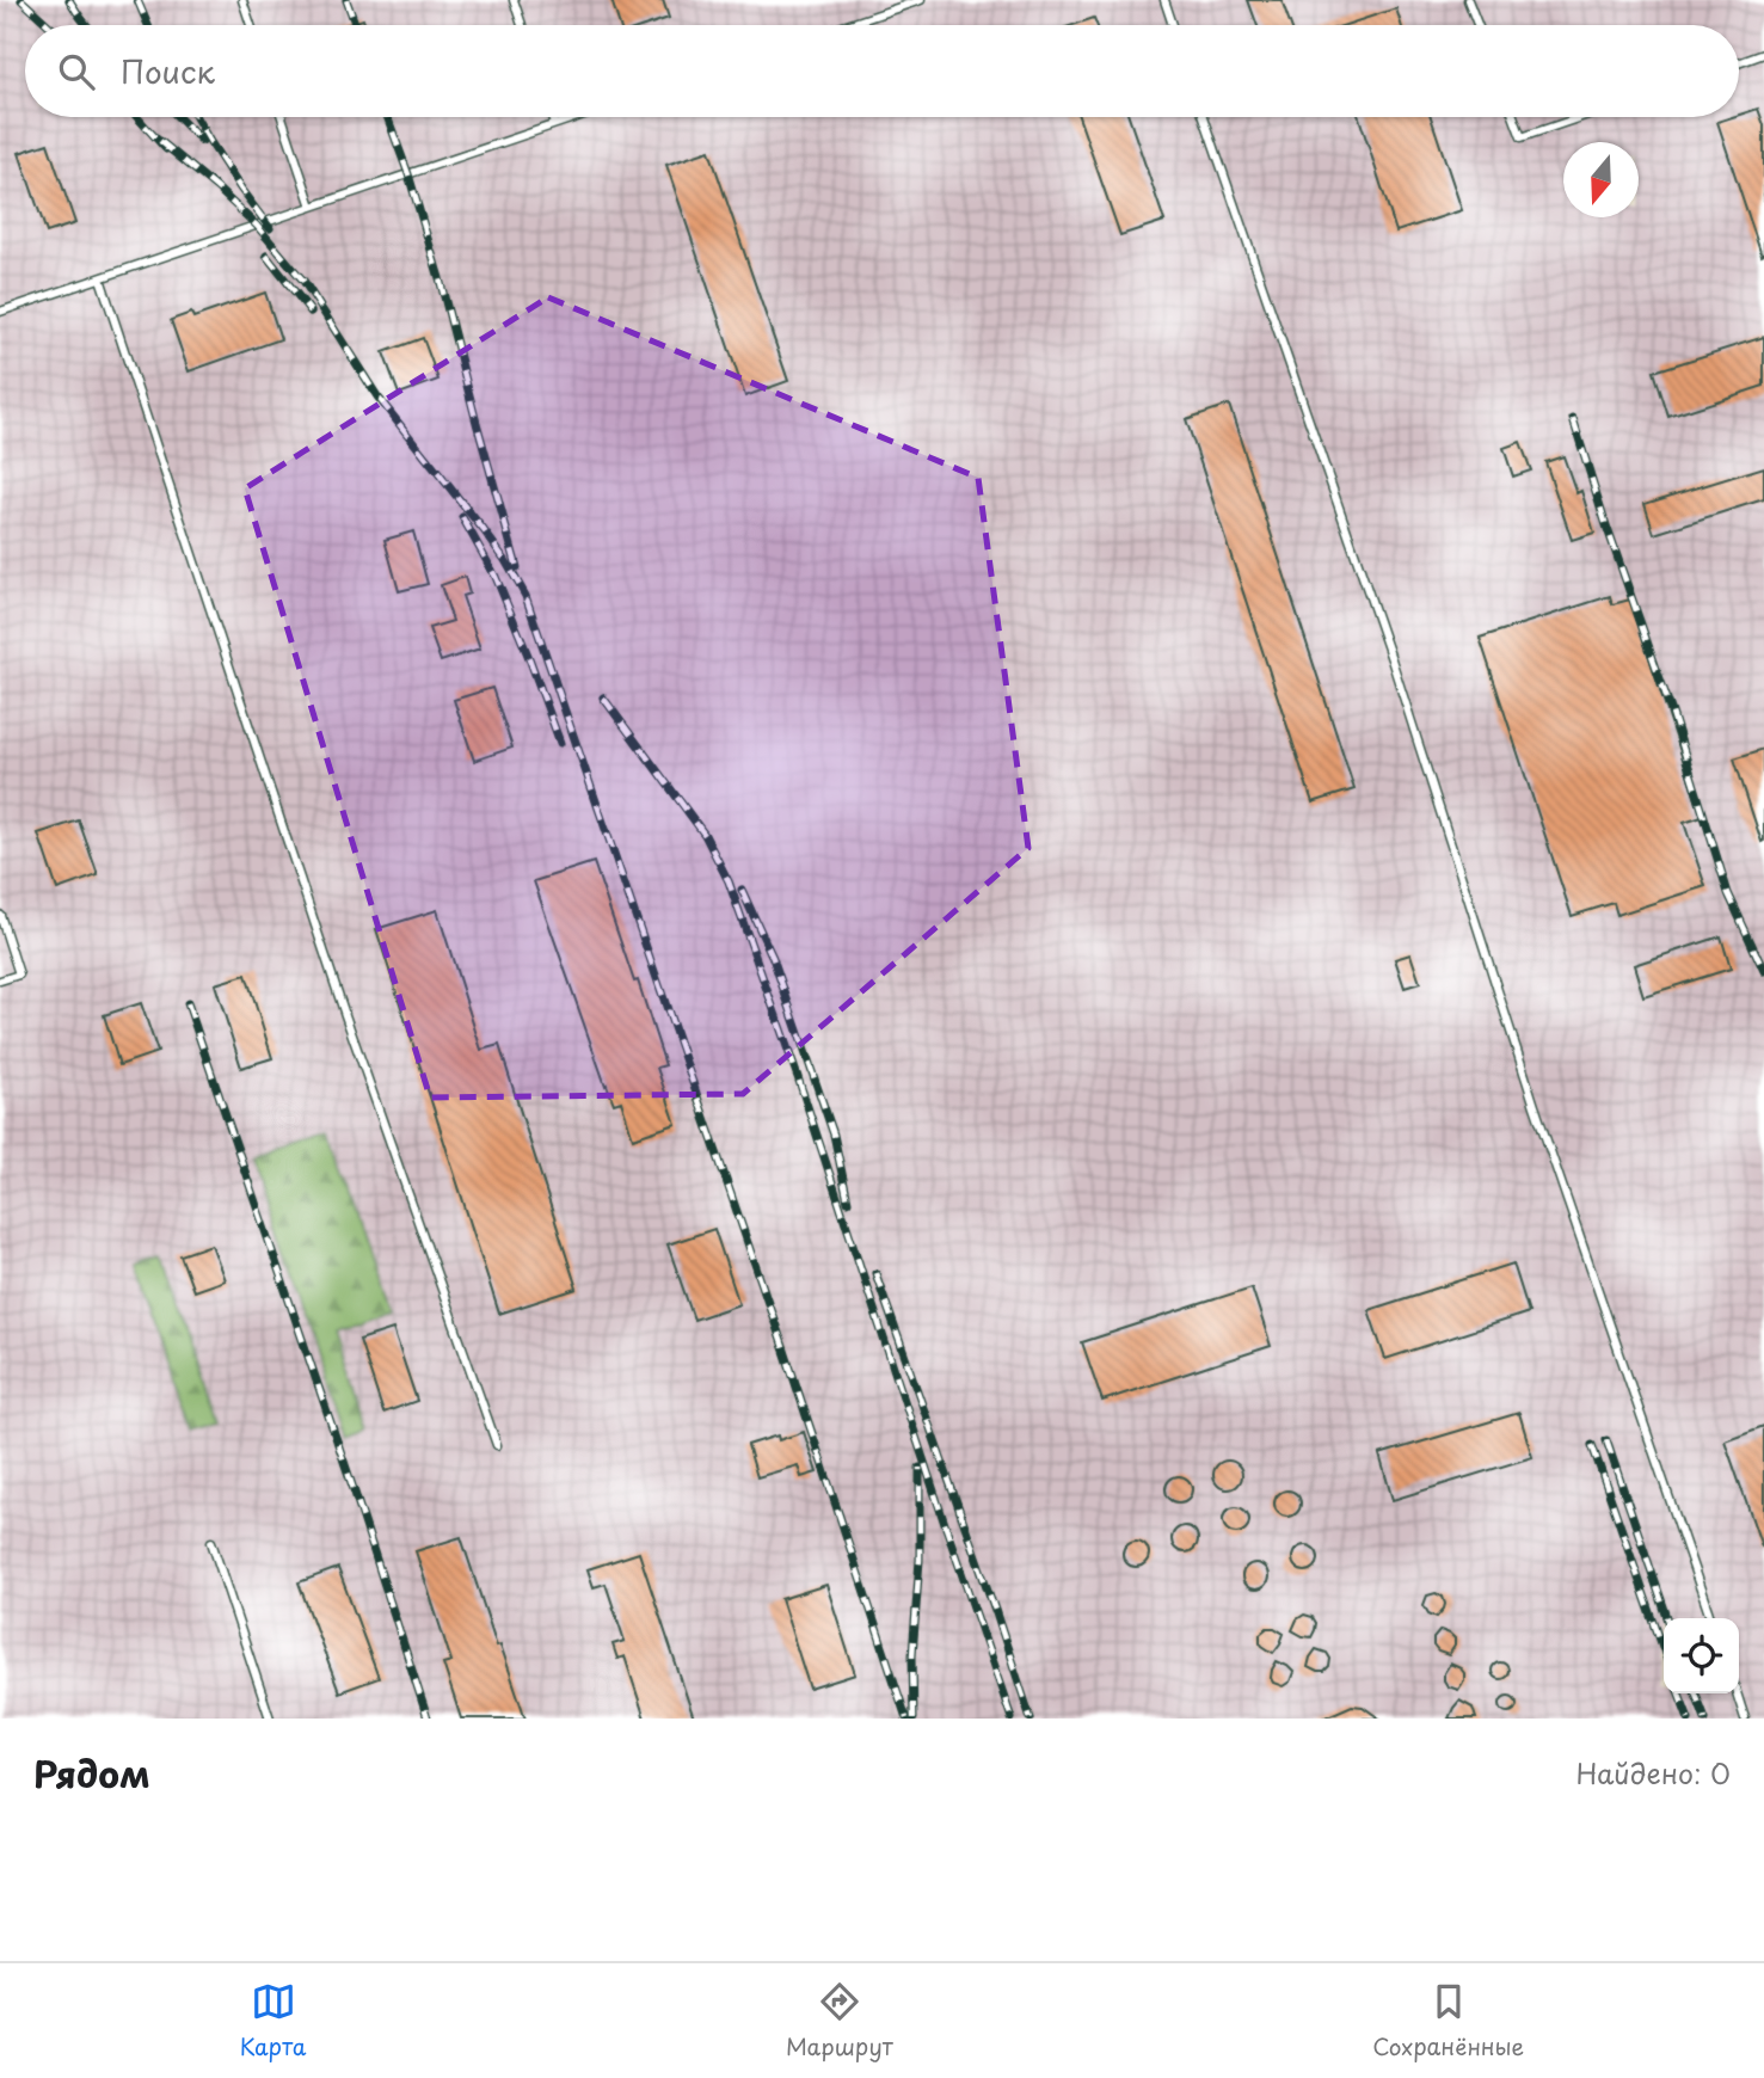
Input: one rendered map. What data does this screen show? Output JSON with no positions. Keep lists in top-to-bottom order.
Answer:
{
  "north": "bottom",
  "page": {
    "search": "Поиск",
    "heading": ["Рядом", "Найдено: 0"],
    "nav": ["Карта", "Маршрут", "Сохранённые"]
  }
}
